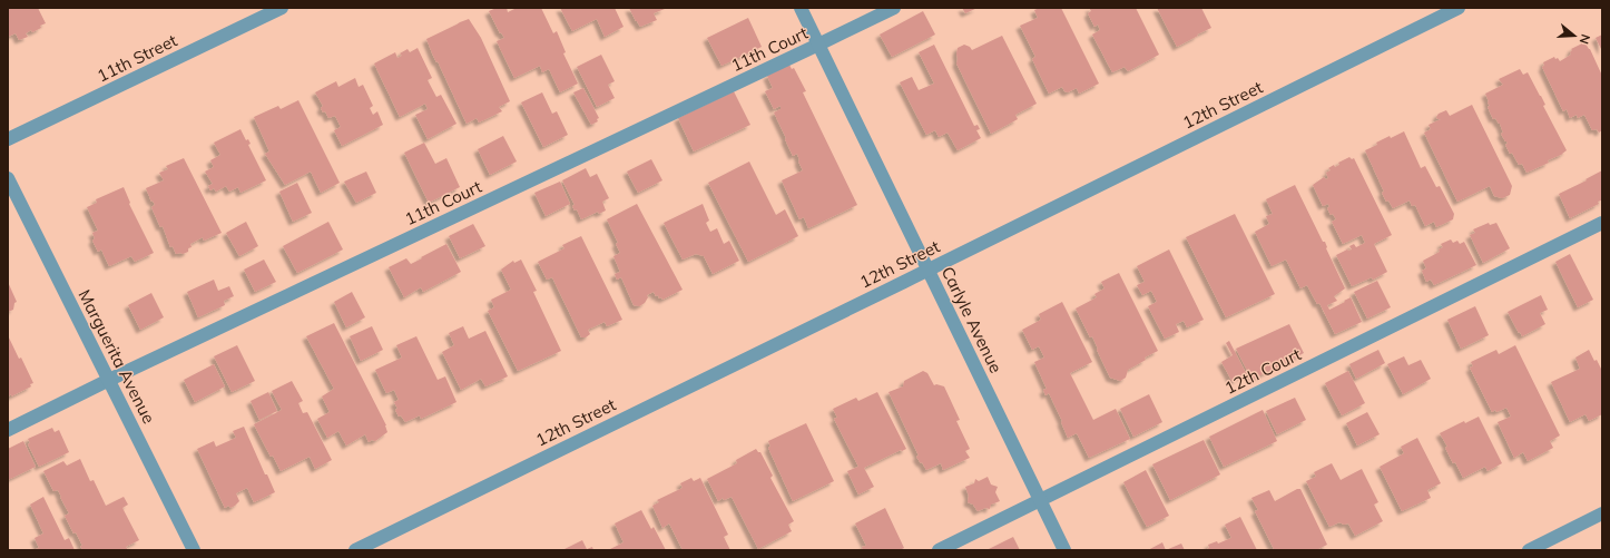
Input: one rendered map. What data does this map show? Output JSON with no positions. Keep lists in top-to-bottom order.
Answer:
{
  "streets": {
    "street": [
      "11th Court",
      "11th Street",
      "12th Street",
      "Carlyle Avenue",
      "Marguerita Avenue",
      "12th Court"
    ]
  },
  "crossings": [
    ["11th Court", "Carlyle Avenue"],
    ["11th Court", "Marguerita Avenue"],
    ["12th Street", "Carlyle Avenue"],
    ["Carlyle Avenue", "12th Court"]
  ],
  "north": "right"
}
